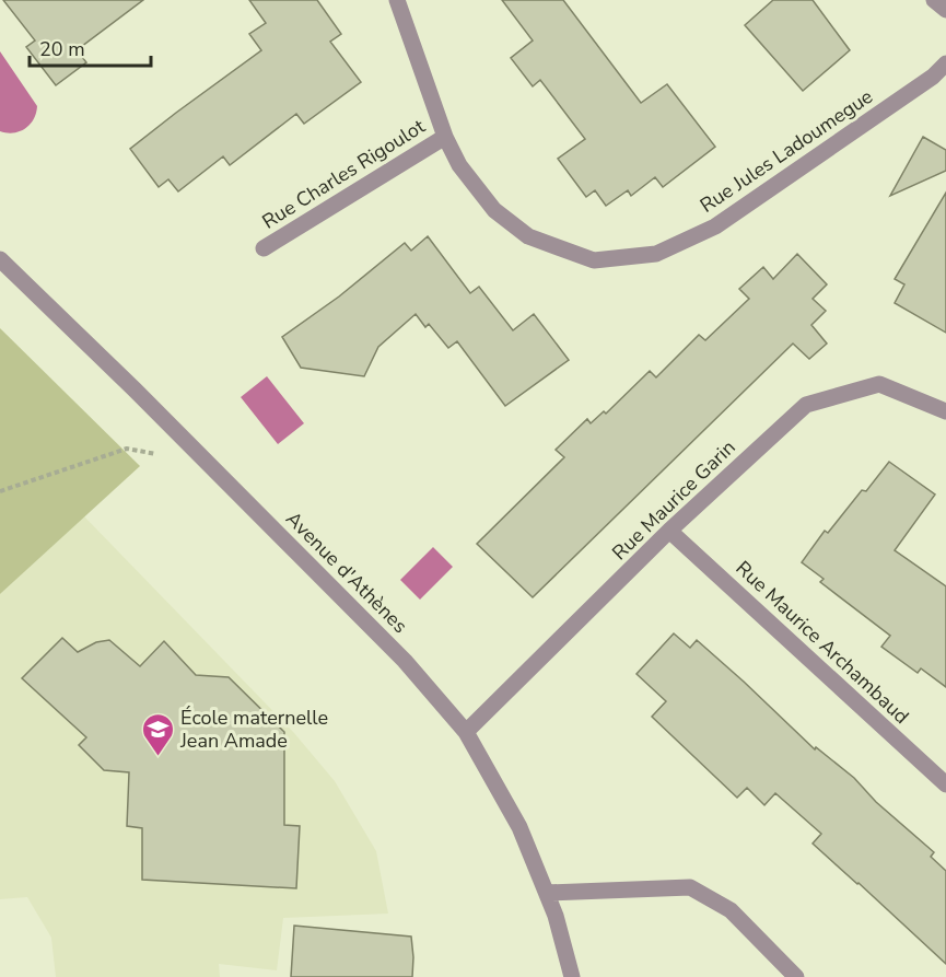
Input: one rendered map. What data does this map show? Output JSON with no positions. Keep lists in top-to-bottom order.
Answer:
{
  "streets": {
    "street": [
      "Rue Jules Ladoumegue",
      "Rue Charles Rigoulot",
      "Rue Maurice Garin",
      "Avenue d'Athènes",
      "Rue Maurice Archambaud"
    ]
  },
  "crossings": [
    ["Rue Jules Ladoumegue", "Rue Charles Rigoulot"],
    ["Rue Maurice Garin", "Avenue d'Athènes"],
    ["Rue Maurice Garin", "Rue Maurice Archambaud"]
  ],
  "places": {
    "school or university": ["École maternelle Jean Amade"]
  },
  "scale_bar": "20 m"
}
